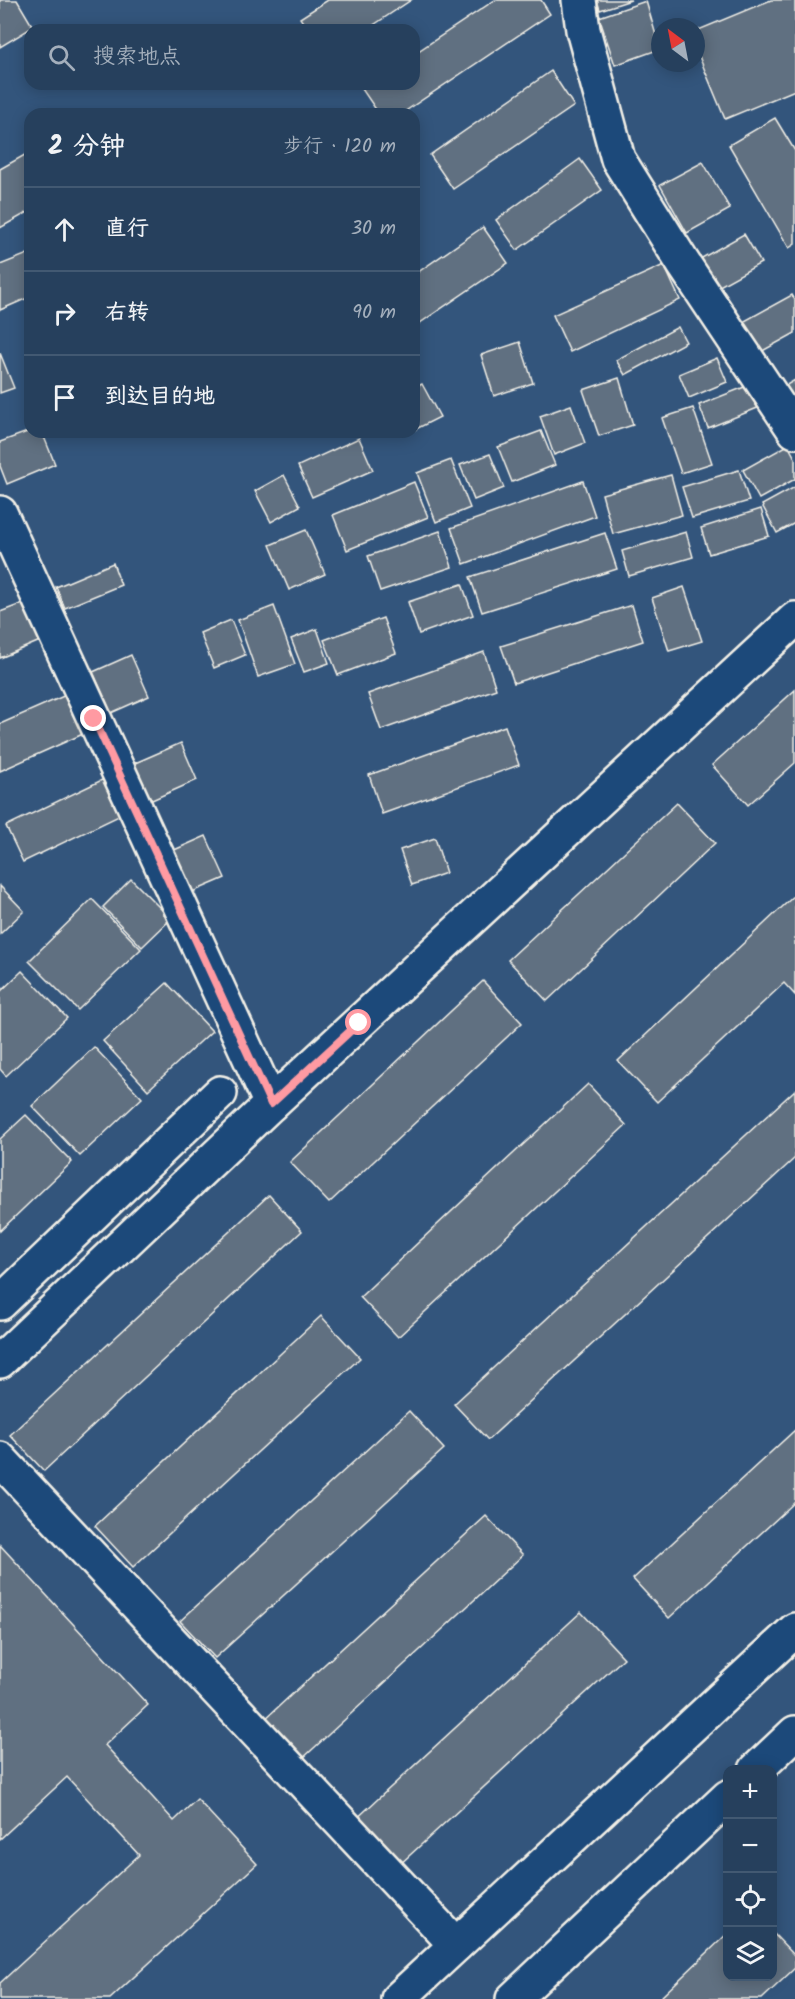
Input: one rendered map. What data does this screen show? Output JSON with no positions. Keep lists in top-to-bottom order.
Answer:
{
  "north": "top left",
  "page": {
    "search": "搜索地点",
    "heading": ["2 分钟", "步行 · 120 m"],
    "list": [
      ["直行", "30 m"],
      ["右转", "90 m"],
      "到达目的地"
    ],
    "map_buttons": ["+", "−"]
  }
}
